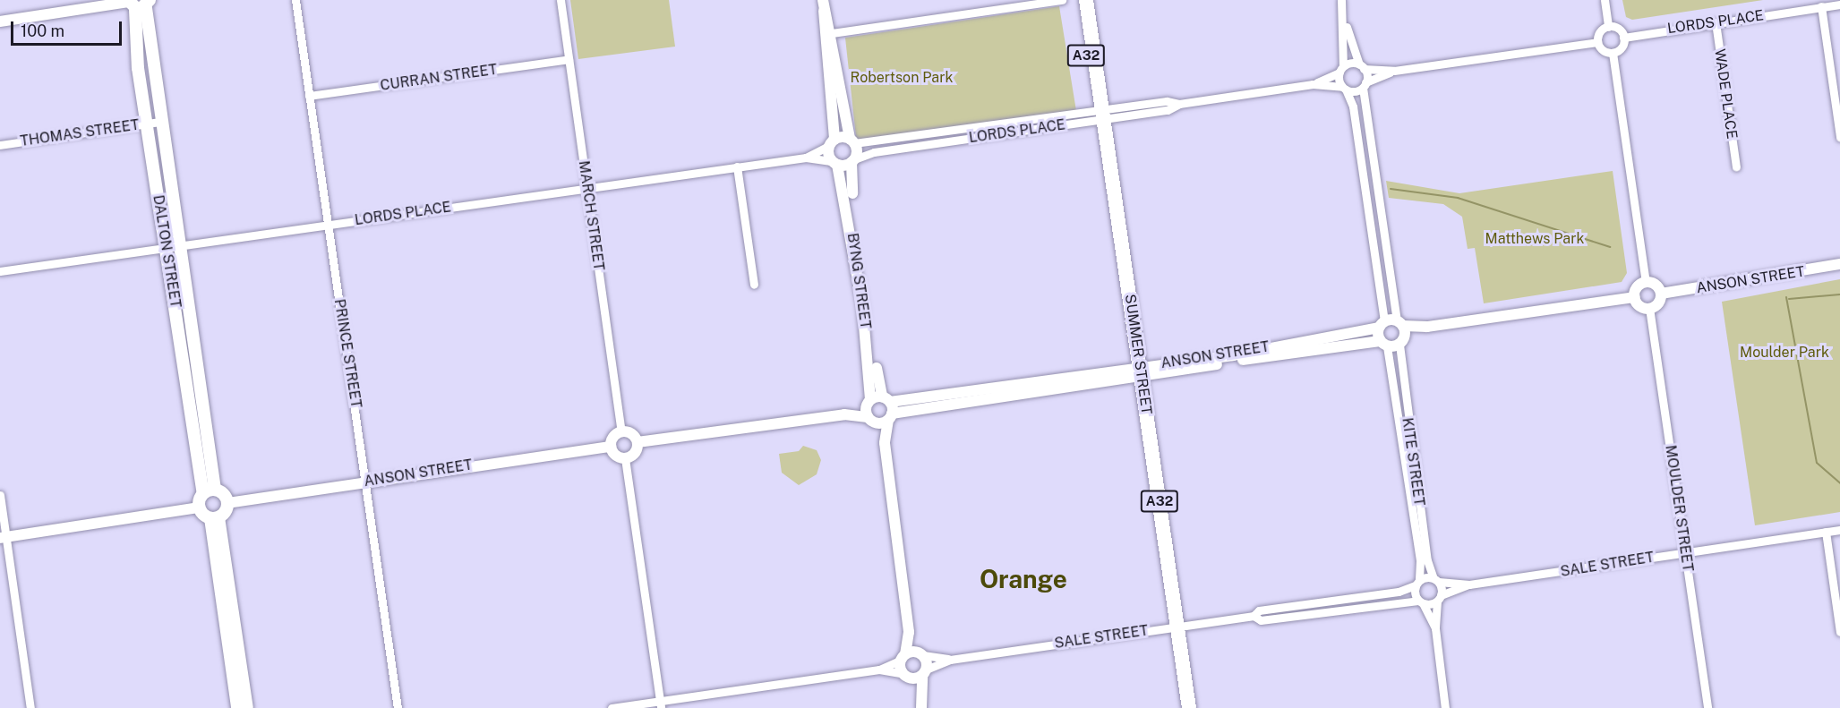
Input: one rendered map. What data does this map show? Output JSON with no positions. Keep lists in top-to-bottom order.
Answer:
{
  "streets": {
    "highway": ["A32", "SUMMER STREET"],
    "main road": ["DALTON STREET"],
    "street": [
      "LORDS PLACE",
      "CURRAN STREET",
      "WADE PLACE",
      "THOMAS STREET",
      "MARCH STREET",
      "ANSON STREET",
      "BYNG STREET",
      "PRINCE STREET",
      "KITE STREET",
      "MOULDER STREET",
      "SALE STREET"
    ]
  },
  "crossings": [
    ["LORDS PLACE", "WADE PLACE"],
    ["LORDS PLACE", "MARCH STREET"],
    ["LORDS PLACE", "DALTON STREET"],
    ["LORDS PLACE", "BYNG STREET"],
    ["LORDS PLACE", "PRINCE STREET"],
    ["LORDS PLACE", "SUMMER STREET"],
    ["CURRAN STREET", "MARCH STREET"],
    ["CURRAN STREET", "PRINCE STREET"],
    ["THOMAS STREET", "DALTON STREET"],
    ["MARCH STREET", "ANSON STREET"],
    ["ANSON STREET", "BYNG STREET"],
    ["ANSON STREET", "PRINCE STREET"],
    ["ANSON STREET", "SUMMER STREET"],
    ["ANSON STREET", "KITE STREET"],
    ["ANSON STREET", "MOULDER STREET"],
    ["SUMMER STREET", "SALE STREET"],
    ["KITE STREET", "SALE STREET"],
    ["MOULDER STREET", "SALE STREET"]
  ],
  "districts": ["Orange"],
  "parks": ["Robertson Park", "Matthews Park", "Moulder Park"],
  "scale_bar": "100 m"
}
